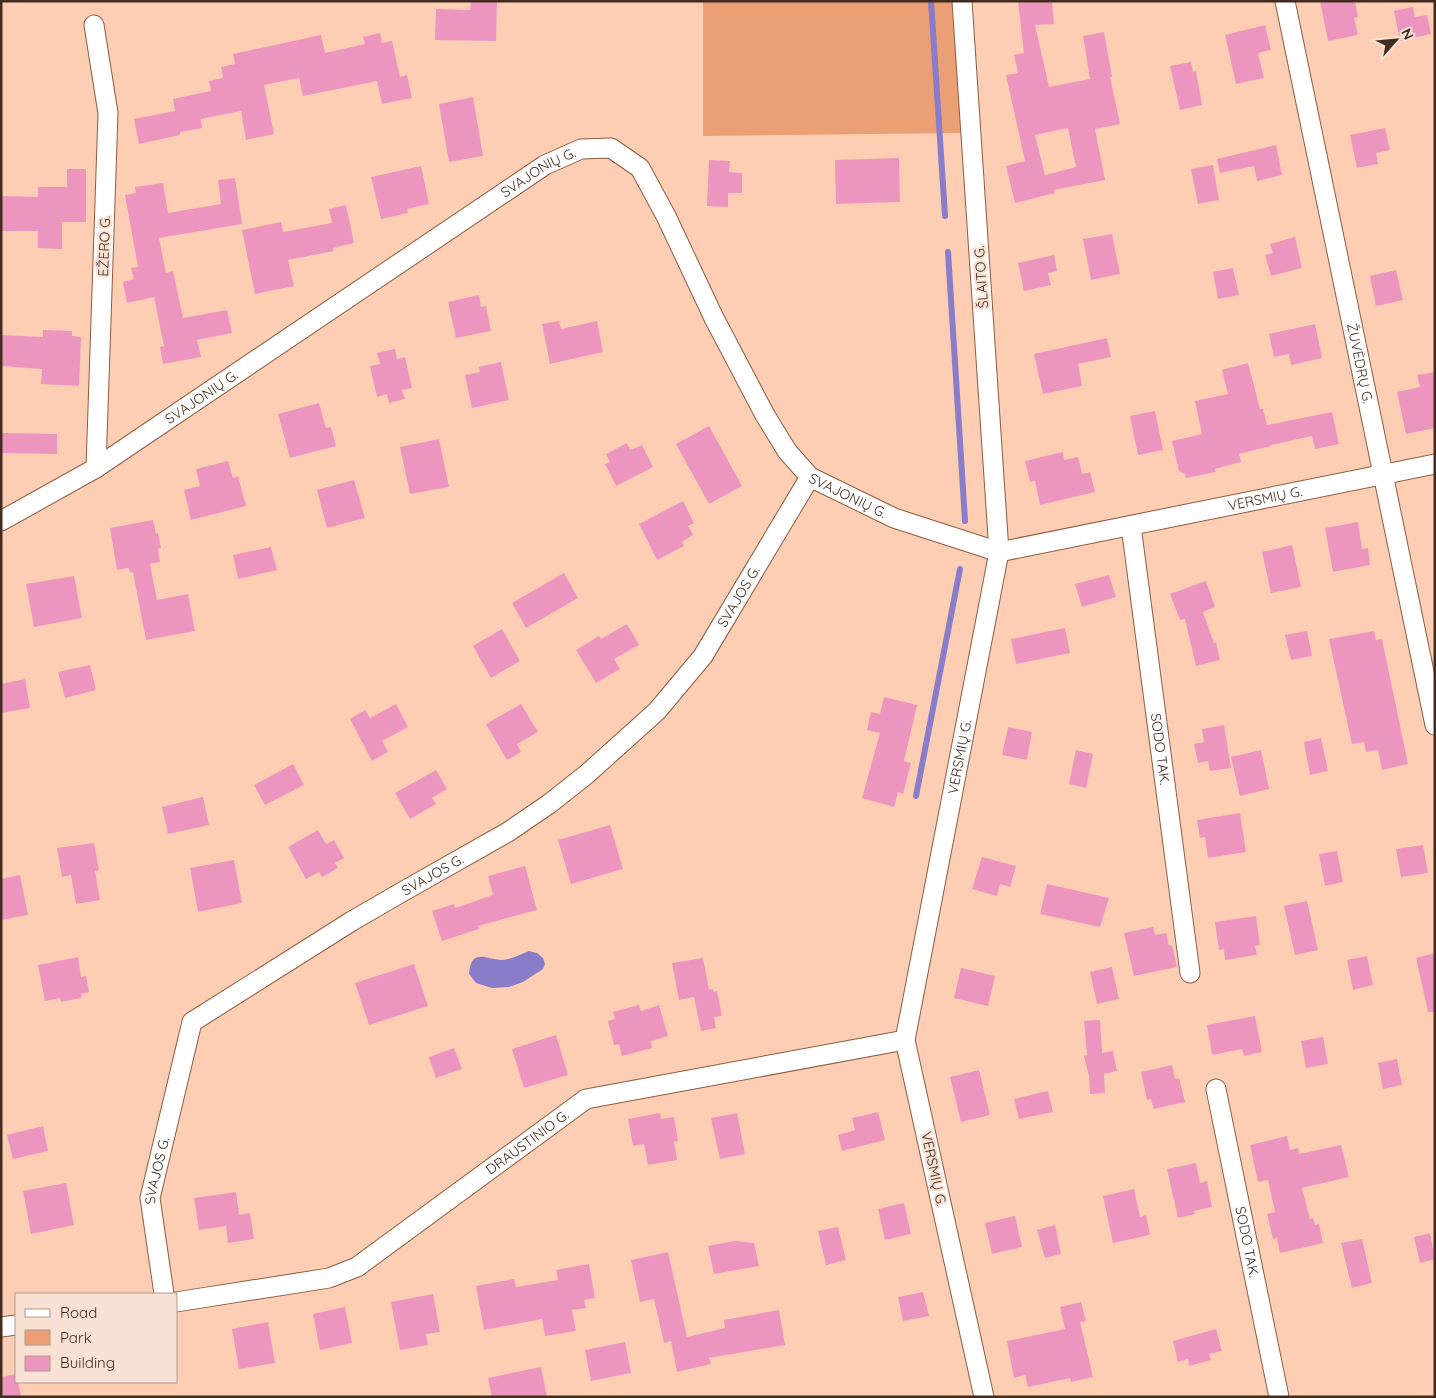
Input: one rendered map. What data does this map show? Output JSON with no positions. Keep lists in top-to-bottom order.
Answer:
{
  "streets": {
    "street": [
      "SVAJONIŲ G.",
      "EŽERO G.",
      "ŠLAITO G.",
      "ŽUVĖDRŲ G.",
      "VERSMIŲ G.",
      "SVAJOS G.",
      "SODO TAK.",
      "DRAUSTINIO G."
    ]
  },
  "crossings": [
    ["SVAJONIŲ G.", "EŽERO G."],
    ["SVAJONIŲ G.", "ŠLAITO G."],
    ["SVAJONIŲ G.", "VERSMIŲ G."],
    ["SVAJONIŲ G.", "SVAJOS G."],
    ["ŠLAITO G.", "VERSMIŲ G."],
    ["ŽUVĖDRŲ G.", "VERSMIŲ G."],
    ["VERSMIŲ G.", "SODO TAK."],
    ["VERSMIŲ G.", "DRAUSTINIO G."]
  ],
  "legend": ["Road", "Park", "Building"],
  "north": "top right"
}
